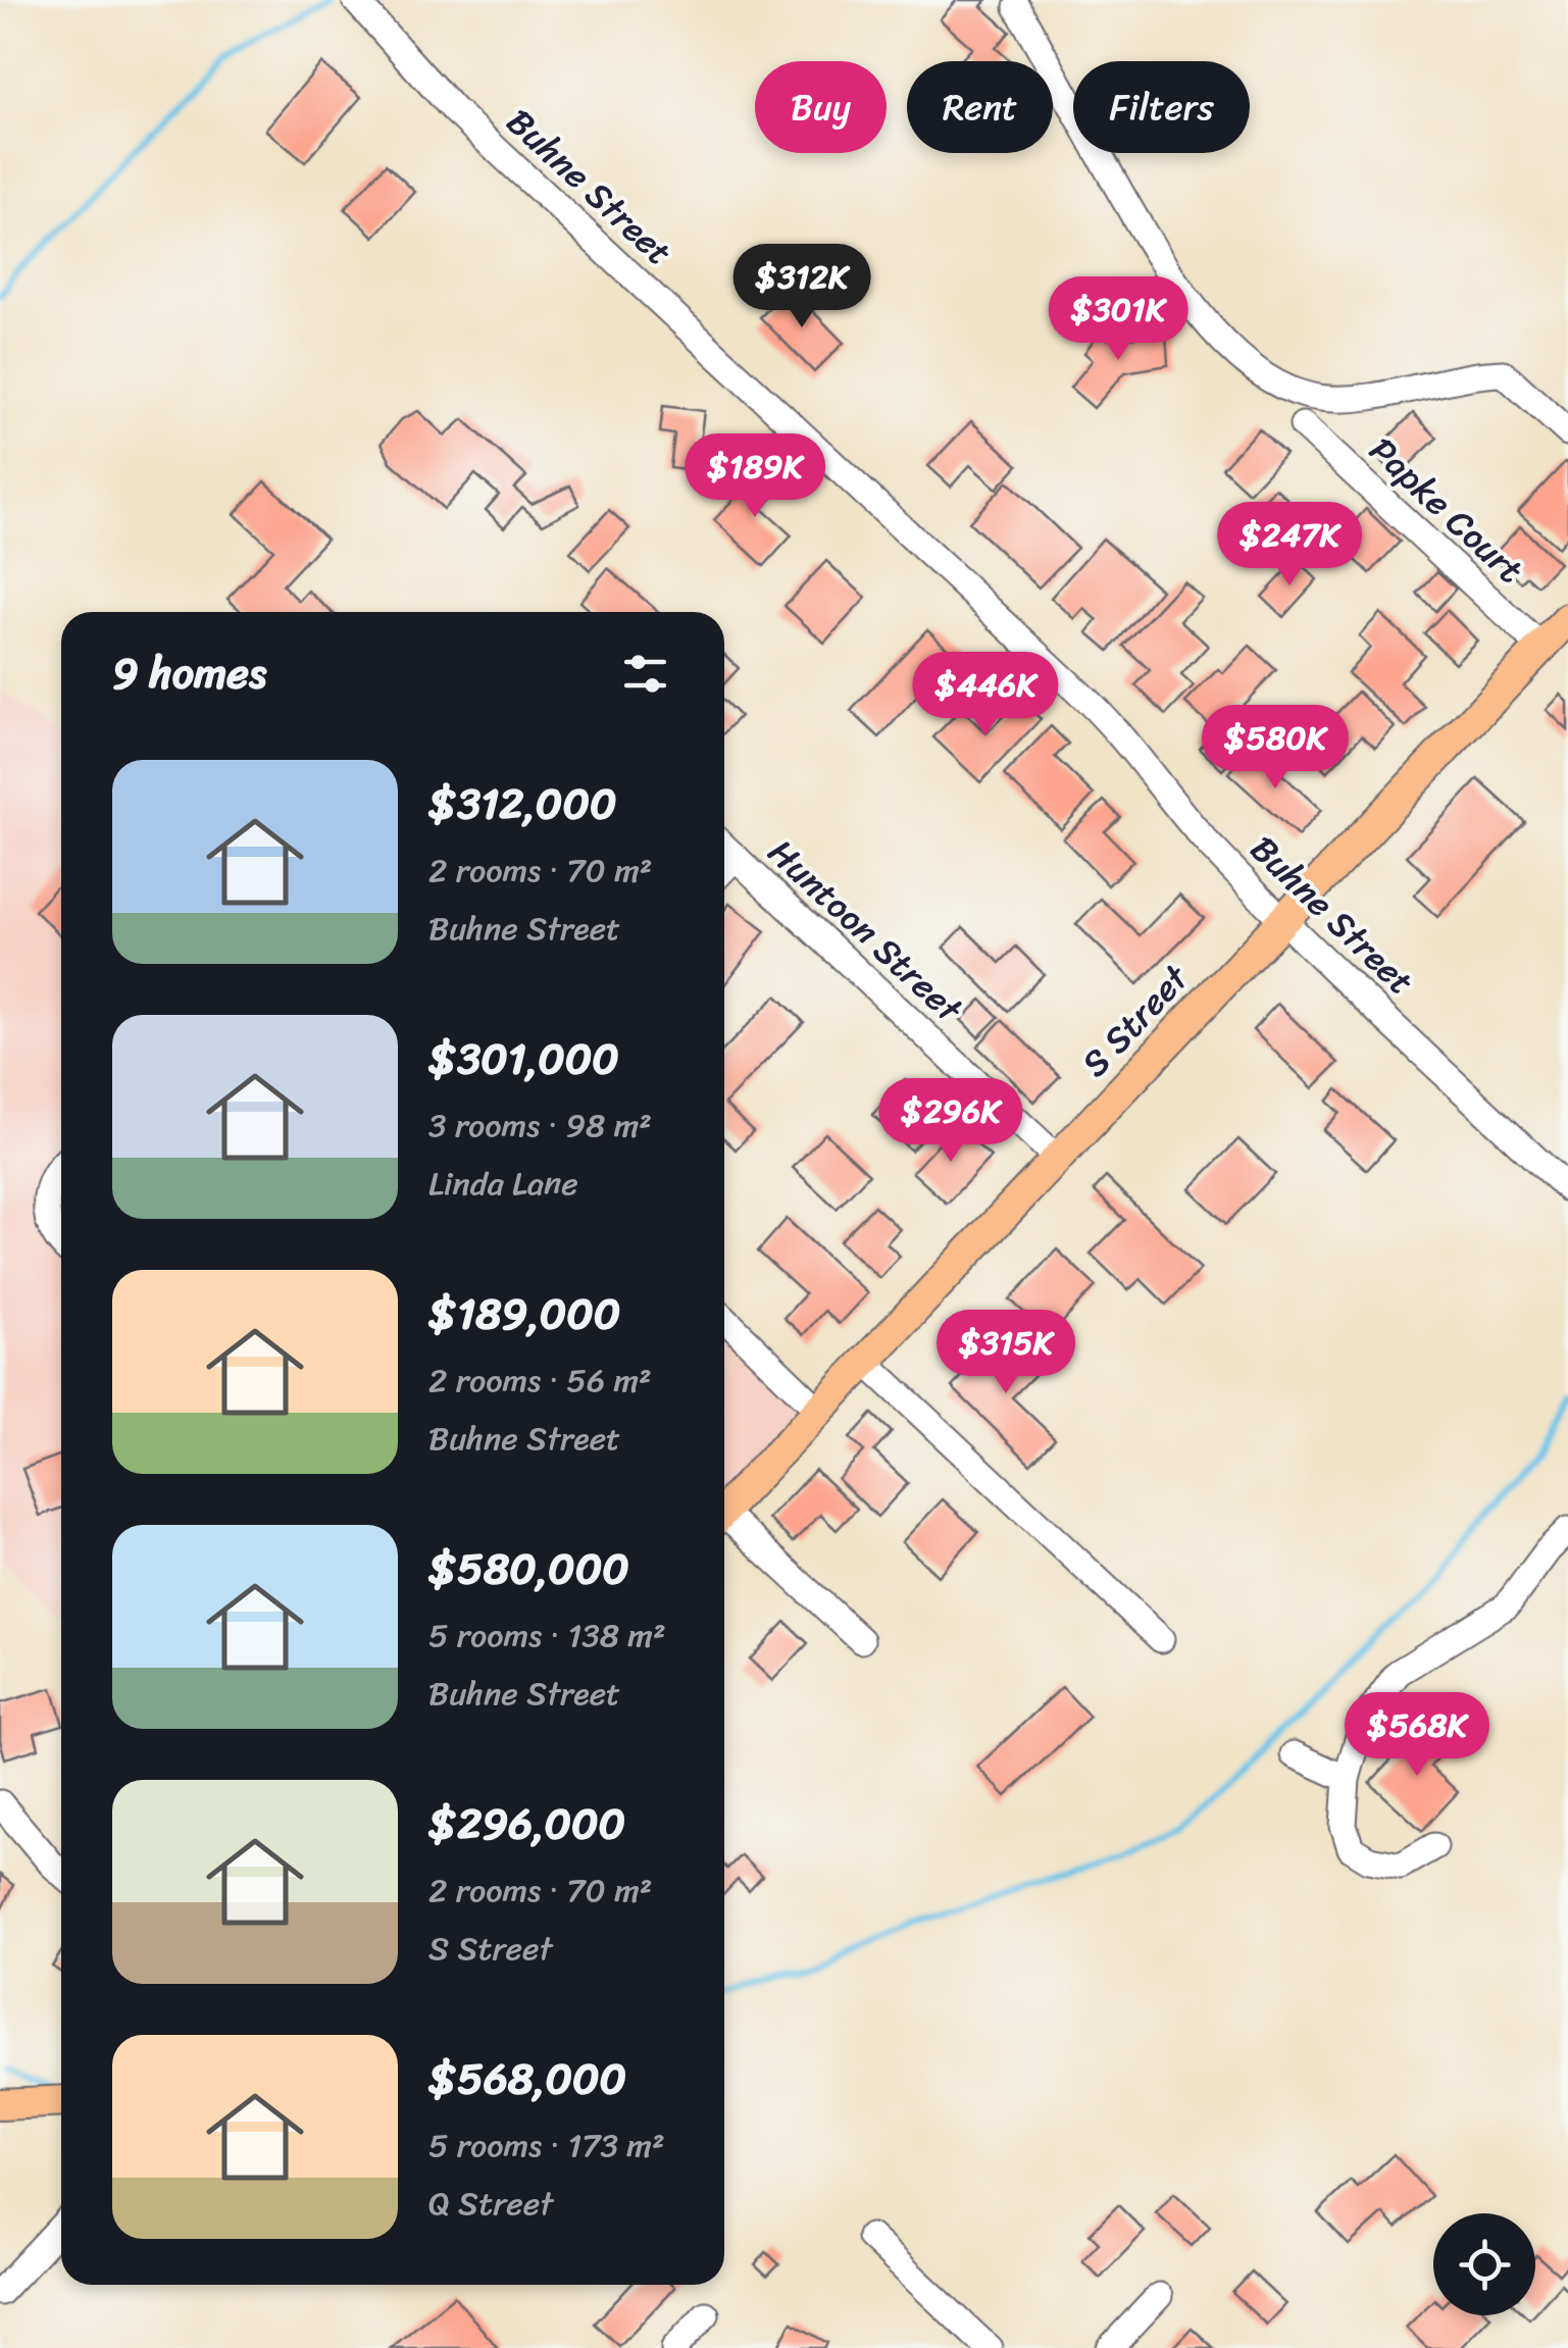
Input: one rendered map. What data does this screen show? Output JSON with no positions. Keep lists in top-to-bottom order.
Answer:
{
  "streets": {
    "main road": ["S Street"],
    "street": ["Buhne Street", "Papke Court", "Huntoon Street"]
  },
  "crossings": [
    ["Buhne Street", "S Street"],
    ["Papke Court", "S Street"],
    ["Huntoon Street", "S Street"]
  ],
  "page": {
    "chip": ["Buy", "Rent", "Filters"],
    "price": [
      "$312K",
      "$301K",
      "$189K",
      "$247K",
      "$446K",
      "$580K",
      "$296K",
      "$315K",
      "$568K"
    ],
    "heading": "9 homes",
    "list": [
      {
        "name": "$312,000",
        "note": "2 rooms · 70 m² · Buhne Street"
      },
      {
        "name": "$301,000",
        "note": "3 rooms · 98 m² · Linda Lane"
      },
      {
        "name": "$189,000",
        "note": "2 rooms · 56 m² · Buhne Street"
      },
      {
        "name": "$580,000",
        "note": "5 rooms · 138 m² · Buhne Street"
      },
      {
        "name": "$296,000",
        "note": "2 rooms · 70 m² · S Street"
      },
      {
        "name": "$568,000",
        "note": "5 rooms · 173 m² · Q Street"
      }
    ]
  }
}
